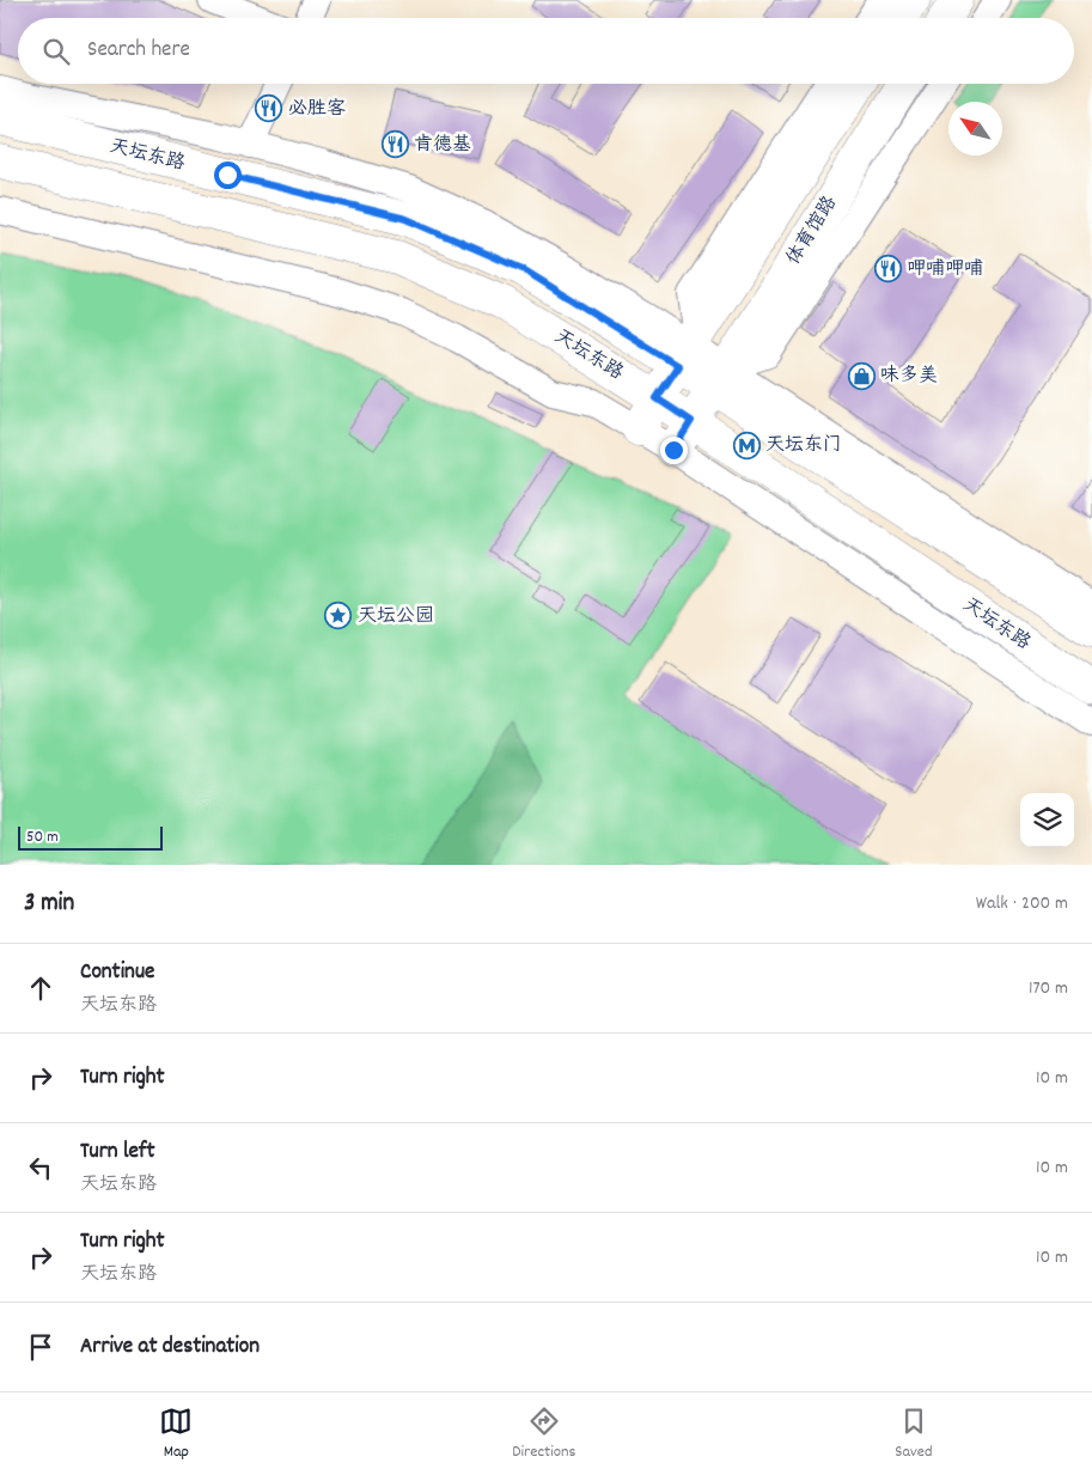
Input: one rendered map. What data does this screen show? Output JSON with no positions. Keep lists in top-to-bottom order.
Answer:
{
  "streets": {
    "main road": ["天坛东路", "体育馆路"]
  },
  "crossings": [
    ["天坛东路", "体育馆路"]
  ],
  "places": {
    "restaurant": ["必胜客", "肯德基", "呷哺呷哺"],
    "shop": ["味多美"],
    "metro station": ["天坛东门"],
    "place": ["天坛公园"]
  },
  "scale_bar": "50 m",
  "north": "top left",
  "page": {
    "search": "Search here",
    "scale": "50 m",
    "heading": ["3 min", "Walk · 200 m"],
    "list": [
      ["Continue", "天坛东路", "170 m"],
      ["Turn right", "10 m"],
      ["Turn left", "天坛东路", "10 m"],
      ["Turn right", "天坛东路", "10 m"],
      "Arrive at destination"
    ],
    "nav": ["Map", "Directions", "Saved"]
  }
}
